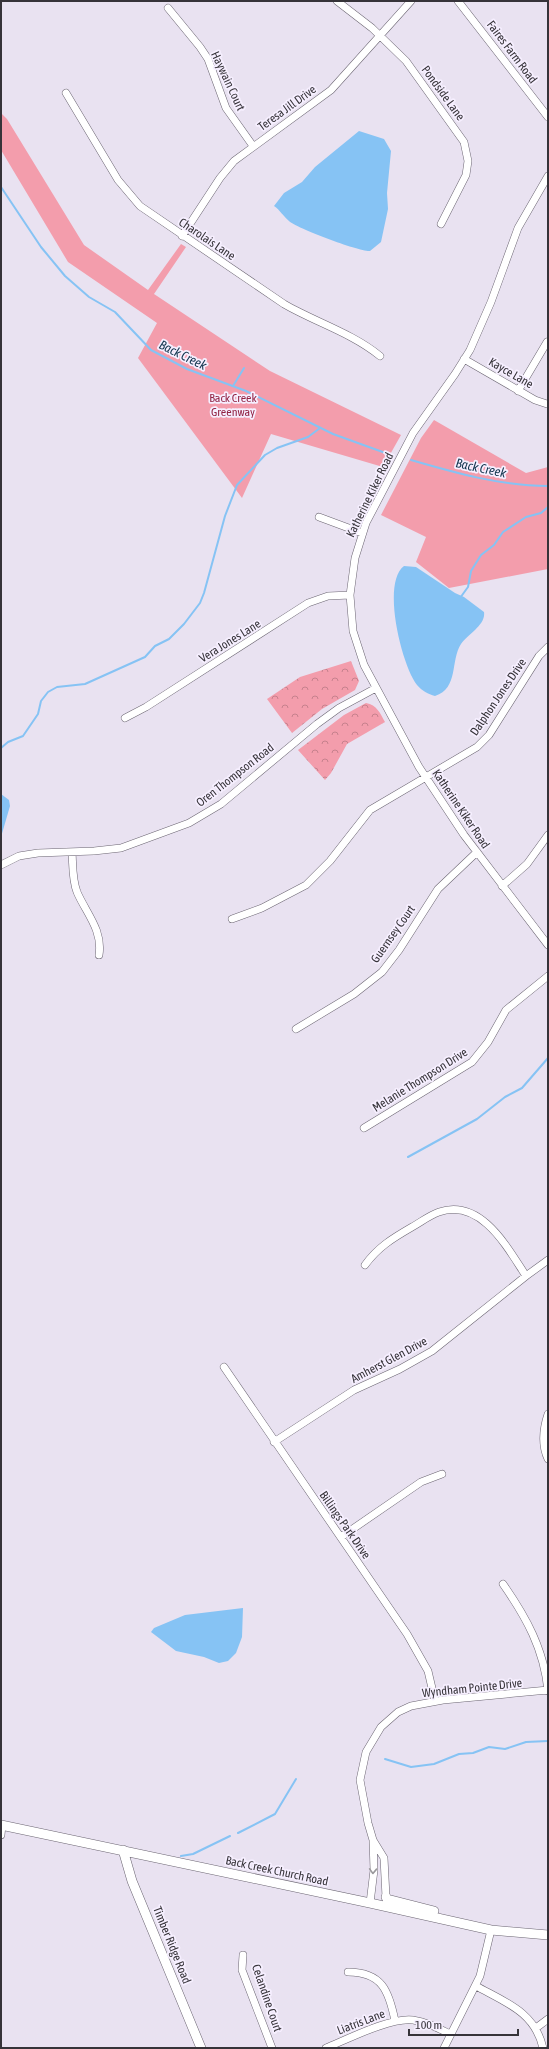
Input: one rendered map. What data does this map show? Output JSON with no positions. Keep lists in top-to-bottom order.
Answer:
{
  "streets": {
    "street": [
      "Faires Farm Road",
      "Haywain Court",
      "Pondside Lane",
      "Teresa Jill Drive",
      "Charolais Lane",
      "Kayce Lane",
      "Katherine Kiker Road",
      "Vera Jones Lane",
      "Dalphon Jones Drive",
      "Oren Thompson Road",
      "Guernsey Court",
      "Melanie Thompson Drive",
      "Amherst Glen Drive",
      "Billings Park Drive",
      "Wyndham Pointe Drive",
      "Back Creek Church Road",
      "Timber Ridge Road",
      "Celandine Court",
      "Liatris Lane"
    ]
  },
  "crossings": [
    ["Haywain Court", "Teresa Jill Drive"],
    ["Pondside Lane", "Teresa Jill Drive"],
    ["Teresa Jill Drive", "Charolais Lane"],
    ["Kayce Lane", "Katherine Kiker Road"],
    ["Katherine Kiker Road", "Vera Jones Lane"],
    ["Katherine Kiker Road", "Dalphon Jones Drive"],
    ["Katherine Kiker Road", "Oren Thompson Road"],
    ["Katherine Kiker Road", "Guernsey Court"],
    ["Amherst Glen Drive", "Billings Park Drive"],
    ["Billings Park Drive", "Wyndham Pointe Drive"],
    ["Wyndham Pointe Drive", "Back Creek Church Road"],
    ["Back Creek Church Road", "Timber Ridge Road"]
  ],
  "water": ["Back Creek"],
  "parks": ["Back Creek Greenway"],
  "scale_bar": "100 m"
}
